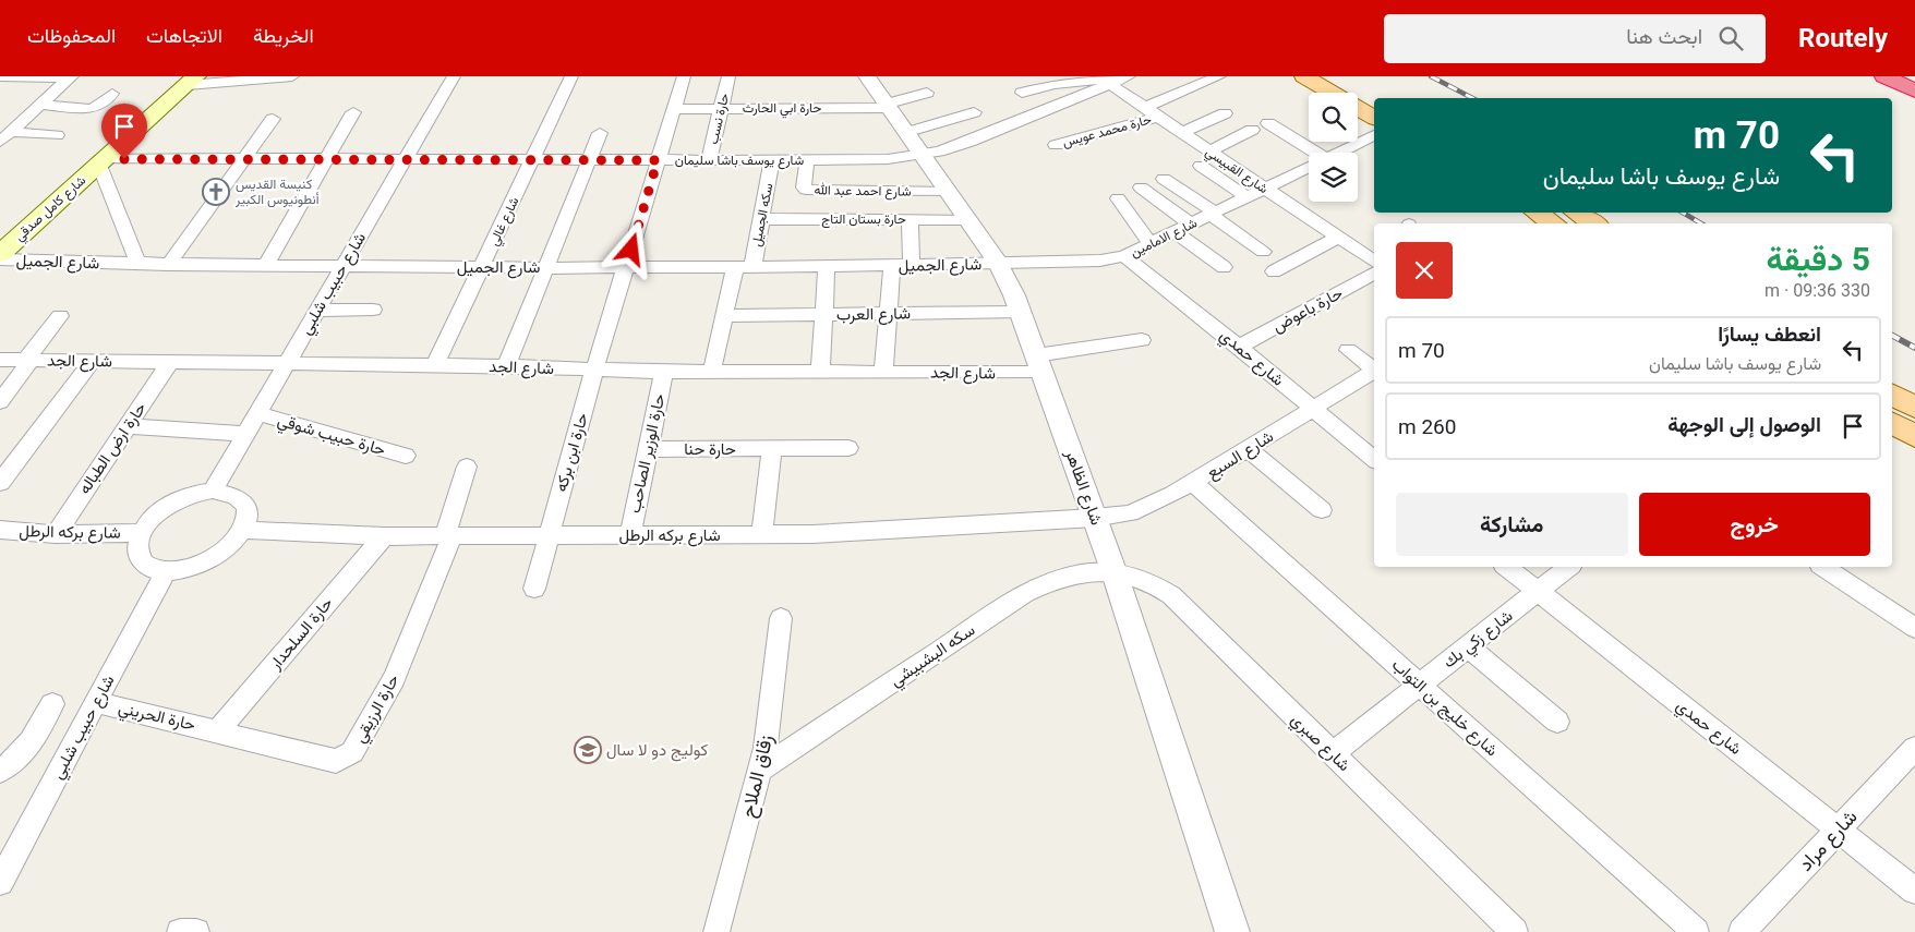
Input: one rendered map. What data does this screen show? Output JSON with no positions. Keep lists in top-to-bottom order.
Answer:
{
  "streets": {
    "main road": ["شارع كامل صدقي"],
    "street": [
      "حارة ابي الحارث",
      "حارة نسب",
      "حارة محمد عويس",
      "شارع يوسف باشا سليمان",
      "شارع القبيسي",
      "شارع احمد عبد الله",
      "سكه الجميل",
      "حارة بستان التاج",
      "شارع غالي",
      "شارع الامامين",
      "شارع الجميل",
      "شارع حبيب شلبي",
      "حارة باعوض",
      "شارع العرب",
      "شارع حمدي",
      "شارع الجد",
      "حارة حبيب شوقي",
      "حارة ارض الطباله",
      "حارة حنا",
      "حارة ابن بركه",
      "حارة الوزير الصاحب",
      "شارع السبع",
      "شارع الظاهر",
      "شارع بركه الرطل",
      "حارة السلحدار",
      "شارع زكي بك",
      "سكه البشبيشي",
      "شارع خليج بن التواب",
      "حارة الرزيقي",
      "حارة الحريني",
      "شارع صبري",
      "زقاق الملاح",
      "شارع مراد"
    ]
  },
  "crossings": [
    ["حارة ابي الحارث", "حارة نسب"],
    ["حارة ابي الحارث", "حارة ابن بركه"],
    ["حارة ابي الحارث", "شارع الظاهر"],
    ["حارة نسب", "شارع يوسف باشا سليمان"],
    ["حارة محمد عويس", "شارع القبيسي"],
    ["شارع يوسف باشا سليمان", "شارع القبيسي"],
    ["شارع يوسف باشا سليمان", "شارع احمد عبد الله"],
    ["شارع يوسف باشا سليمان", "شارع كامل صدقي"],
    ["شارع يوسف باشا سليمان", "سكه الجميل"],
    ["شارع يوسف باشا سليمان", "شارع غالي"],
    ["شارع يوسف باشا سليمان", "شارع حبيب شلبي"],
    ["شارع يوسف باشا سليمان", "حارة ابن بركه"],
    ["شارع يوسف باشا سليمان", "شارع الظاهر"],
    ["شارع القبيسي", "شارع الامامين"],
    ["شارع احمد عبد الله", "شارع الظاهر"],
    ["سكه الجميل", "حارة بستان التاج"],
    ["سكه الجميل", "شارع الجميل"],
    ["سكه الجميل", "شارع العرب"],
    ["سكه الجميل", "شارع الجد"],
    ["حارة بستان التاج", "شارع الظاهر"],
    ["شارع غالي", "شارع الجميل"],
    ["شارع غالي", "شارع الجد"],
    ["شارع الامامين", "شارع الجميل"],
    ["شارع الامامين", "شارع حمدي"],
    ["شارع الامامين", "شارع الظاهر"],
    ["شارع الجميل", "شارع حبيب شلبي"],
    ["شارع الجميل", "حارة ابن بركه"],
    ["شارع الجميل", "شارع الظاهر"],
    ["شارع حبيب شلبي", "شارع الجد"],
    ["شارع حبيب شلبي", "حارة حبيب شوقي"],
    ["شارع حبيب شلبي", "شارع بركه الرطل"],
    ["شارع حبيب شلبي", "حارة الحريني"],
    ["حارة باعوض", "شارع حمدي"],
    ["شارع العرب", "شارع الظاهر"],
    ["شارع حمدي", "شارع السبع"],
    ["شارع حمدي", "شارع زكي بك"],
    ["شارع حمدي", "شارع مراد"],
    ["شارع الجد", "حارة ارض الطباله"],
    ["شارع الجد", "حارة ابن بركه"],
    ["شارع الجد", "حارة الوزير الصاحب"],
    ["شارع الجد", "شارع الظاهر"],
    ["حارة ارض الطباله", "شارع بركه الرطل"],
    ["حارة حنا", "حارة الوزير الصاحب"],
    ["حارة ابن بركه", "شارع بركه الرطل"],
    ["حارة الوزير الصاحب", "شارع بركه الرطل"],
    ["شارع السبع", "شارع الظاهر"],
    ["شارع السبع", "شارع بركه الرطل"],
    ["شارع السبع", "شارع خليج بن التواب"],
    ["شارع الظاهر", "شارع بركه الرطل"],
    ["شارع الظاهر", "سكه البشبيشي"],
    ["شارع الظاهر", "شارع صبري"],
    ["شارع بركه الرطل", "حارة السلحدار"],
    ["شارع بركه الرطل", "حارة الرزيقي"],
    ["حارة السلحدار", "حارة الرزيقي"],
    ["حارة السلحدار", "حارة الحريني"],
    ["شارع زكي بك", "شارع خليج بن التواب"],
    ["شارع زكي بك", "شارع صبري"],
    ["سكه البشبيشي", "شارع صبري"],
    ["سكه البشبيشي", "زقاق الملاح"],
    ["حارة الرزيقي", "حارة الحريني"]
  ],
  "places": {
    "church": ["كنيسة القديس أنطونيوس الكبير"],
    "school or university": ["كوليج دو لا سال"]
  },
  "page": {
    "header": "Routely",
    "search": "ابحث هنا",
    "nav": ["الخريطة", "الاتجاهات", "المحفوظات"],
    "turn": ["70 m", "شارع يوسف باشا سليمان"],
    "heading": ["5 دقيقة", "330 m · 09:36"],
    "list": [
      {
        "name": "انعطف يسارًا",
        "note": "شارع يوسف باشا سليمان",
        "value": "70 m"
      },
      {
        "name": "الوصول إلى الوجهة",
        "value": "260 m"
      }
    ],
    "buttons": ["خروج", "مشاركة"]
  }
}
